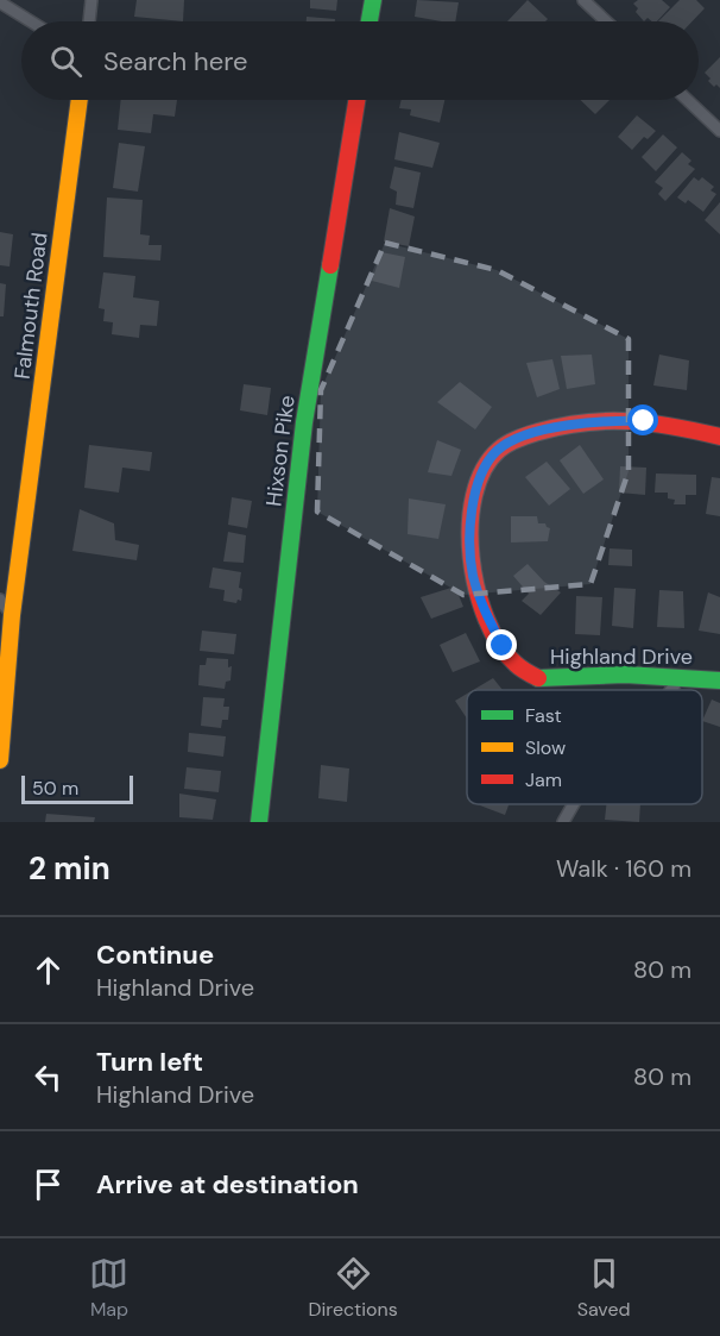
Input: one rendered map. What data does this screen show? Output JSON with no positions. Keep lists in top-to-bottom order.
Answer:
{
  "streets": {
    "street": ["Falmouth Road", "Hixson Pike", "Highland Drive"]
  },
  "legend": ["Fast", "Slow", "Jam"],
  "scale_bar": "50 m",
  "page": {
    "search": "Search here",
    "scale": "50 m",
    "heading": ["2 min", "Walk · 160 m"],
    "list": [
      ["Continue", "Highland Drive", "80 m"],
      ["Turn left", "Highland Drive", "80 m"],
      "Arrive at destination"
    ],
    "nav": ["Map", "Directions", "Saved"]
  }
}
